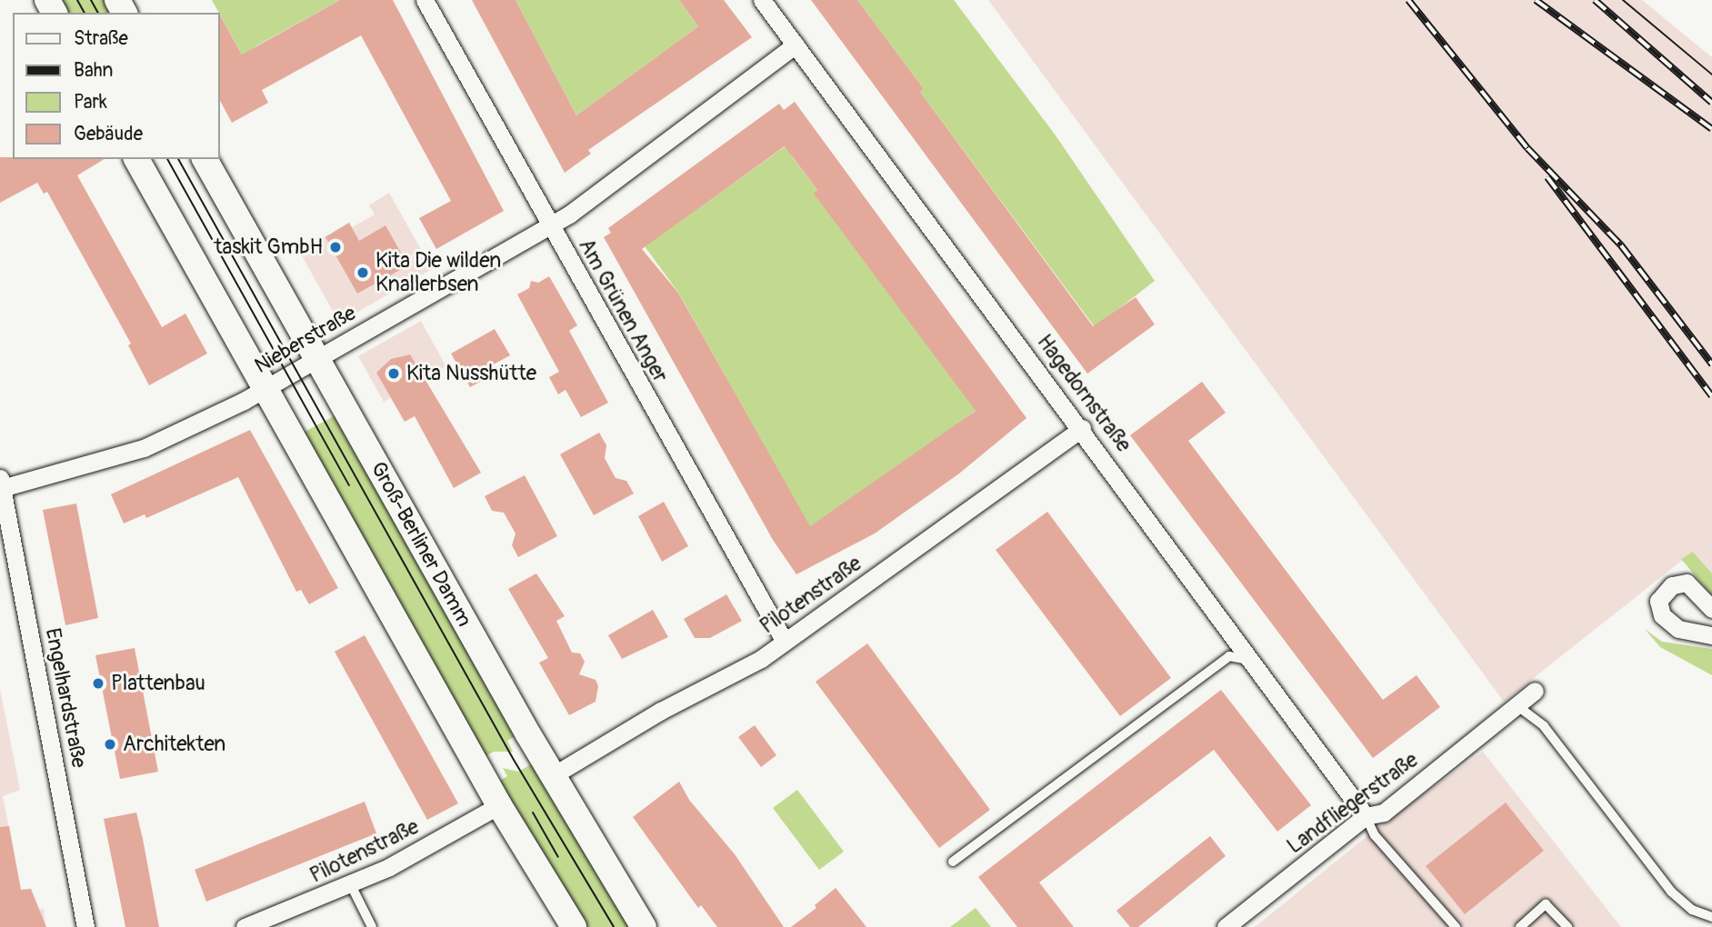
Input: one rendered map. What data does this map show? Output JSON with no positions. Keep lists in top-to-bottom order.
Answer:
{
  "streets": {
    "main road": ["Groß-Berliner Damm"],
    "street": [
      "Am Grünen Anger",
      "Nieberstraße",
      "Hagedornstraße",
      "Pilotenstraße",
      "Engelhardstraße",
      "Landfliegerstraße"
    ]
  },
  "crossings": [
    ["Am Grünen Anger", "Nieberstraße"],
    ["Am Grünen Anger", "Pilotenstraße"],
    ["Nieberstraße", "Hagedornstraße"],
    ["Nieberstraße", "Groß-Berliner Damm"],
    ["Nieberstraße", "Engelhardstraße"],
    ["Hagedornstraße", "Pilotenstraße"],
    ["Hagedornstraße", "Landfliegerstraße"],
    ["Groß-Berliner Damm", "Pilotenstraße"]
  ],
  "places": [
    "taskit GmbH",
    "Kita Die wilden Knallerbsen",
    "Kita Nusshütte",
    "Plattenbau",
    "Architekten"
  ],
  "legend": [
    "Straße",
    "Bahn",
    "Park",
    "Gebäude"
  ]
}
